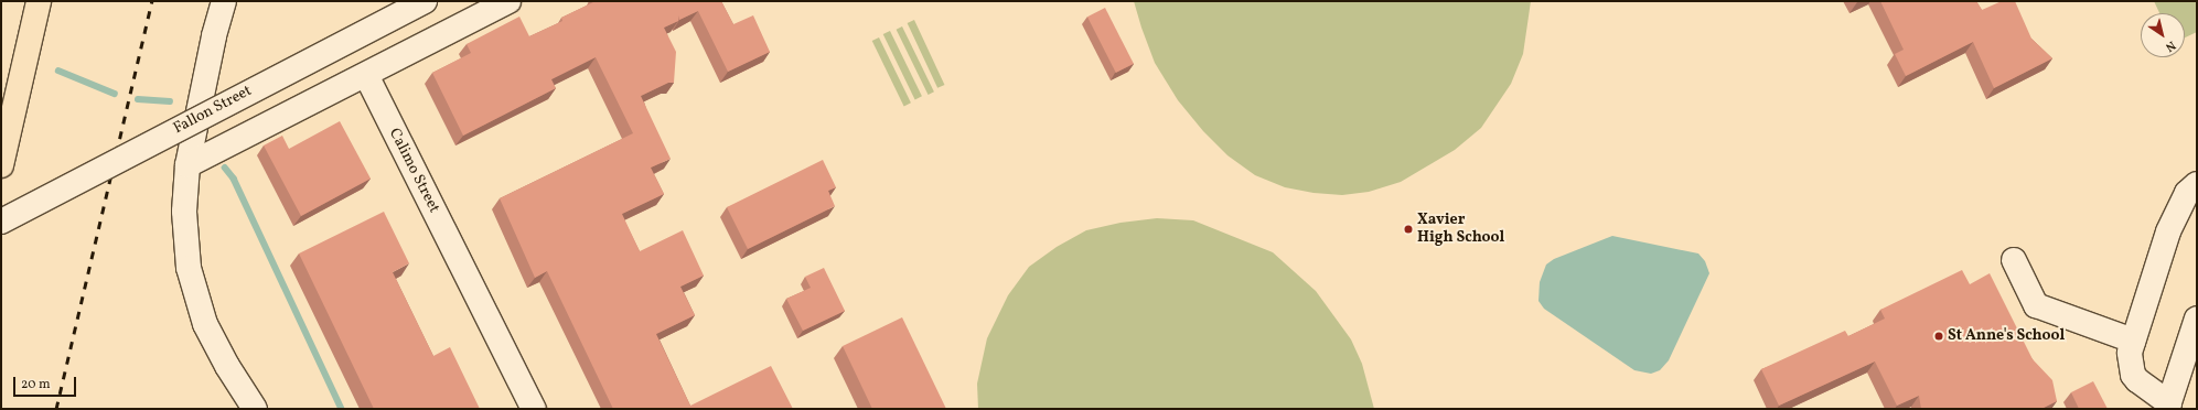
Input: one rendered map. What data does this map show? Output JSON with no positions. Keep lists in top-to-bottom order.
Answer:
{
  "streets": {
    "street": ["Fallon Street", "Calimo Street"]
  },
  "places": ["Xavier High School", "St Anne's School"],
  "scale_bar": "20 m",
  "north": "bottom right"
}
